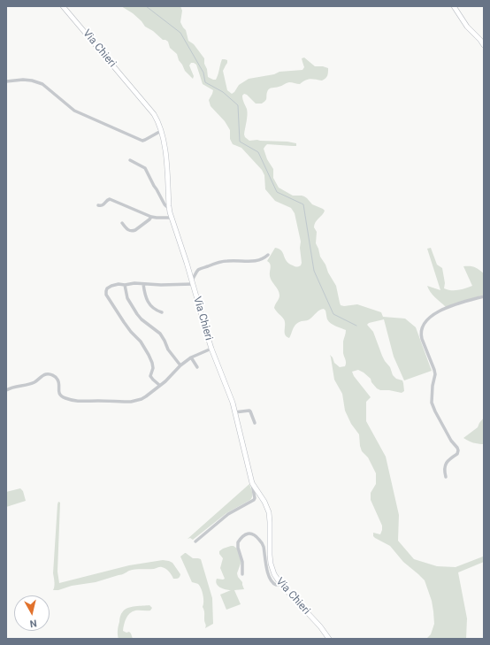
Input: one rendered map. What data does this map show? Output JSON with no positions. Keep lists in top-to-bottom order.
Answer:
{
  "streets": {
    "street": ["Via Chieri"]
  },
  "north": "bottom"
}
